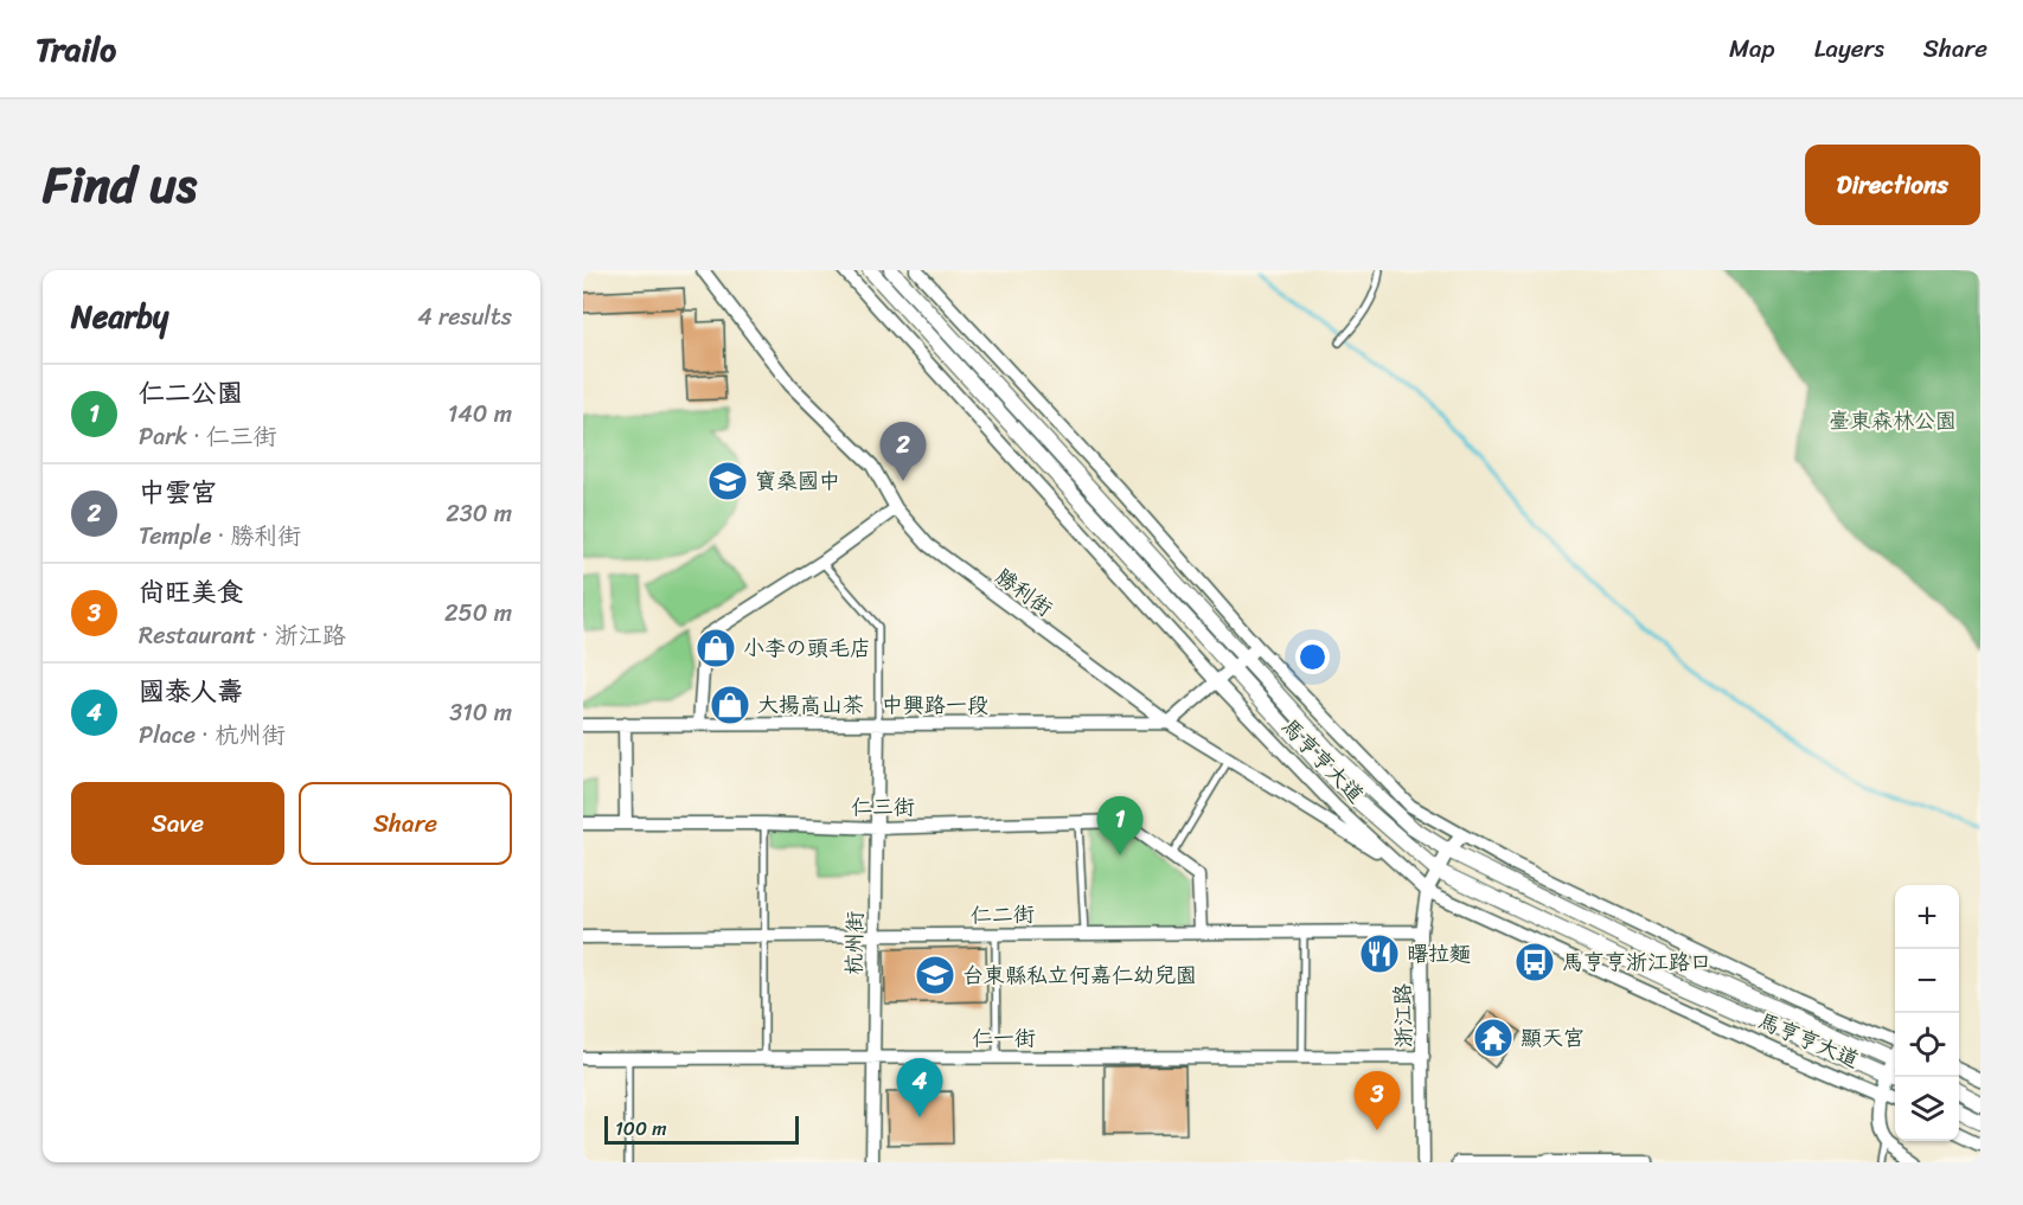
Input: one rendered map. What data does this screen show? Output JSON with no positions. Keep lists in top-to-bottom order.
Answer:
{
  "streets": {
    "street": [
      "勝利街",
      "中興路一段",
      "馬亨亨大道",
      "仁三街",
      "仁二街",
      "杭州街",
      "浙江路",
      "仁一街"
    ]
  },
  "crossings": [
    ["勝利街", "中興路一段"],
    ["勝利街", "馬亨亨大道"],
    ["中興路一段", "杭州街"],
    ["馬亨亨大道", "浙江路"],
    ["仁三街", "仁二街"],
    ["仁三街", "杭州街"],
    ["仁二街", "杭州街"],
    ["仁二街", "浙江路"],
    ["杭州街", "仁一街"],
    ["浙江路", "仁一街"]
  ],
  "parks": ["臺東森林公園"],
  "places": {
    "school or university": ["寶桑國中", "台東縣私立何嘉仁幼兒園"],
    "shop": ["小李の頭毛店", "大揚高山茶"],
    "restaurant": ["曙拉麵"],
    "bus stop": ["馬亨亨浙江路口"],
    "temple": ["顯天宮"]
  },
  "scale_bar": "100 m",
  "page": {
    "header": "Trailo",
    "nav": ["Map", "Layers", "Share"],
    "title": "Find us",
    "buttons": [
      "Directions",
      ["Save", "Share"]
    ],
    "heading": ["Nearby", "4 results"],
    "list": [
      {
        "mark": "1",
        "name": "仁二公園",
        "note": "Park · 仁三街",
        "value": "140 m"
      },
      {
        "mark": "2",
        "name": "中雲宮",
        "note": "Temple · 勝利街",
        "value": "230 m"
      },
      {
        "mark": "3",
        "name": "尚旺美食",
        "note": "Restaurant · 浙江路",
        "value": "250 m"
      },
      {
        "mark": "4",
        "name": "國泰人壽",
        "note": "Place · 杭州街",
        "value": "310 m"
      }
    ],
    "pins": [
      "2",
      "1",
      "4",
      "3"
    ],
    "map_buttons": ["+", "−"],
    "scale": "100 m"
  }
}
